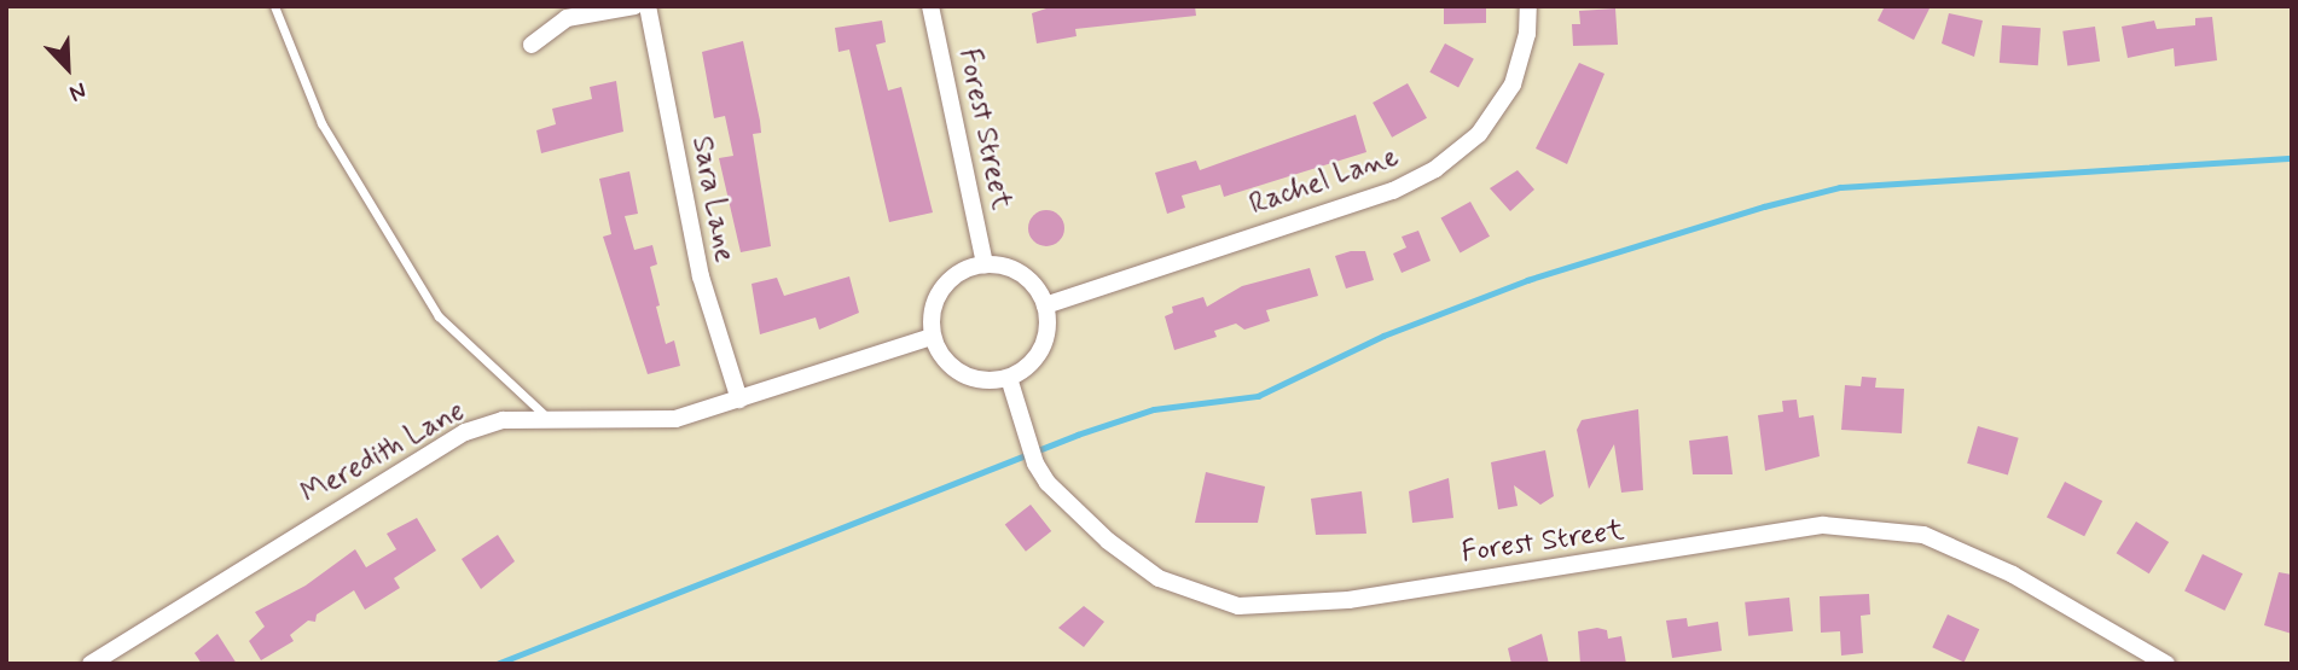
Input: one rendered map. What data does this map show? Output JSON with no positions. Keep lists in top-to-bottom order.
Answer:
{
  "streets": {
    "street": [
      "Forest Street",
      "Rachel Lane",
      "Sara Lane",
      "Meredith Lane"
    ]
  },
  "crossings": [
    ["Forest Street", "Rachel Lane"],
    ["Forest Street", "Meredith Lane"],
    ["Rachel Lane", "Meredith Lane"],
    ["Sara Lane", "Meredith Lane"]
  ],
  "north": "bottom right"
}
